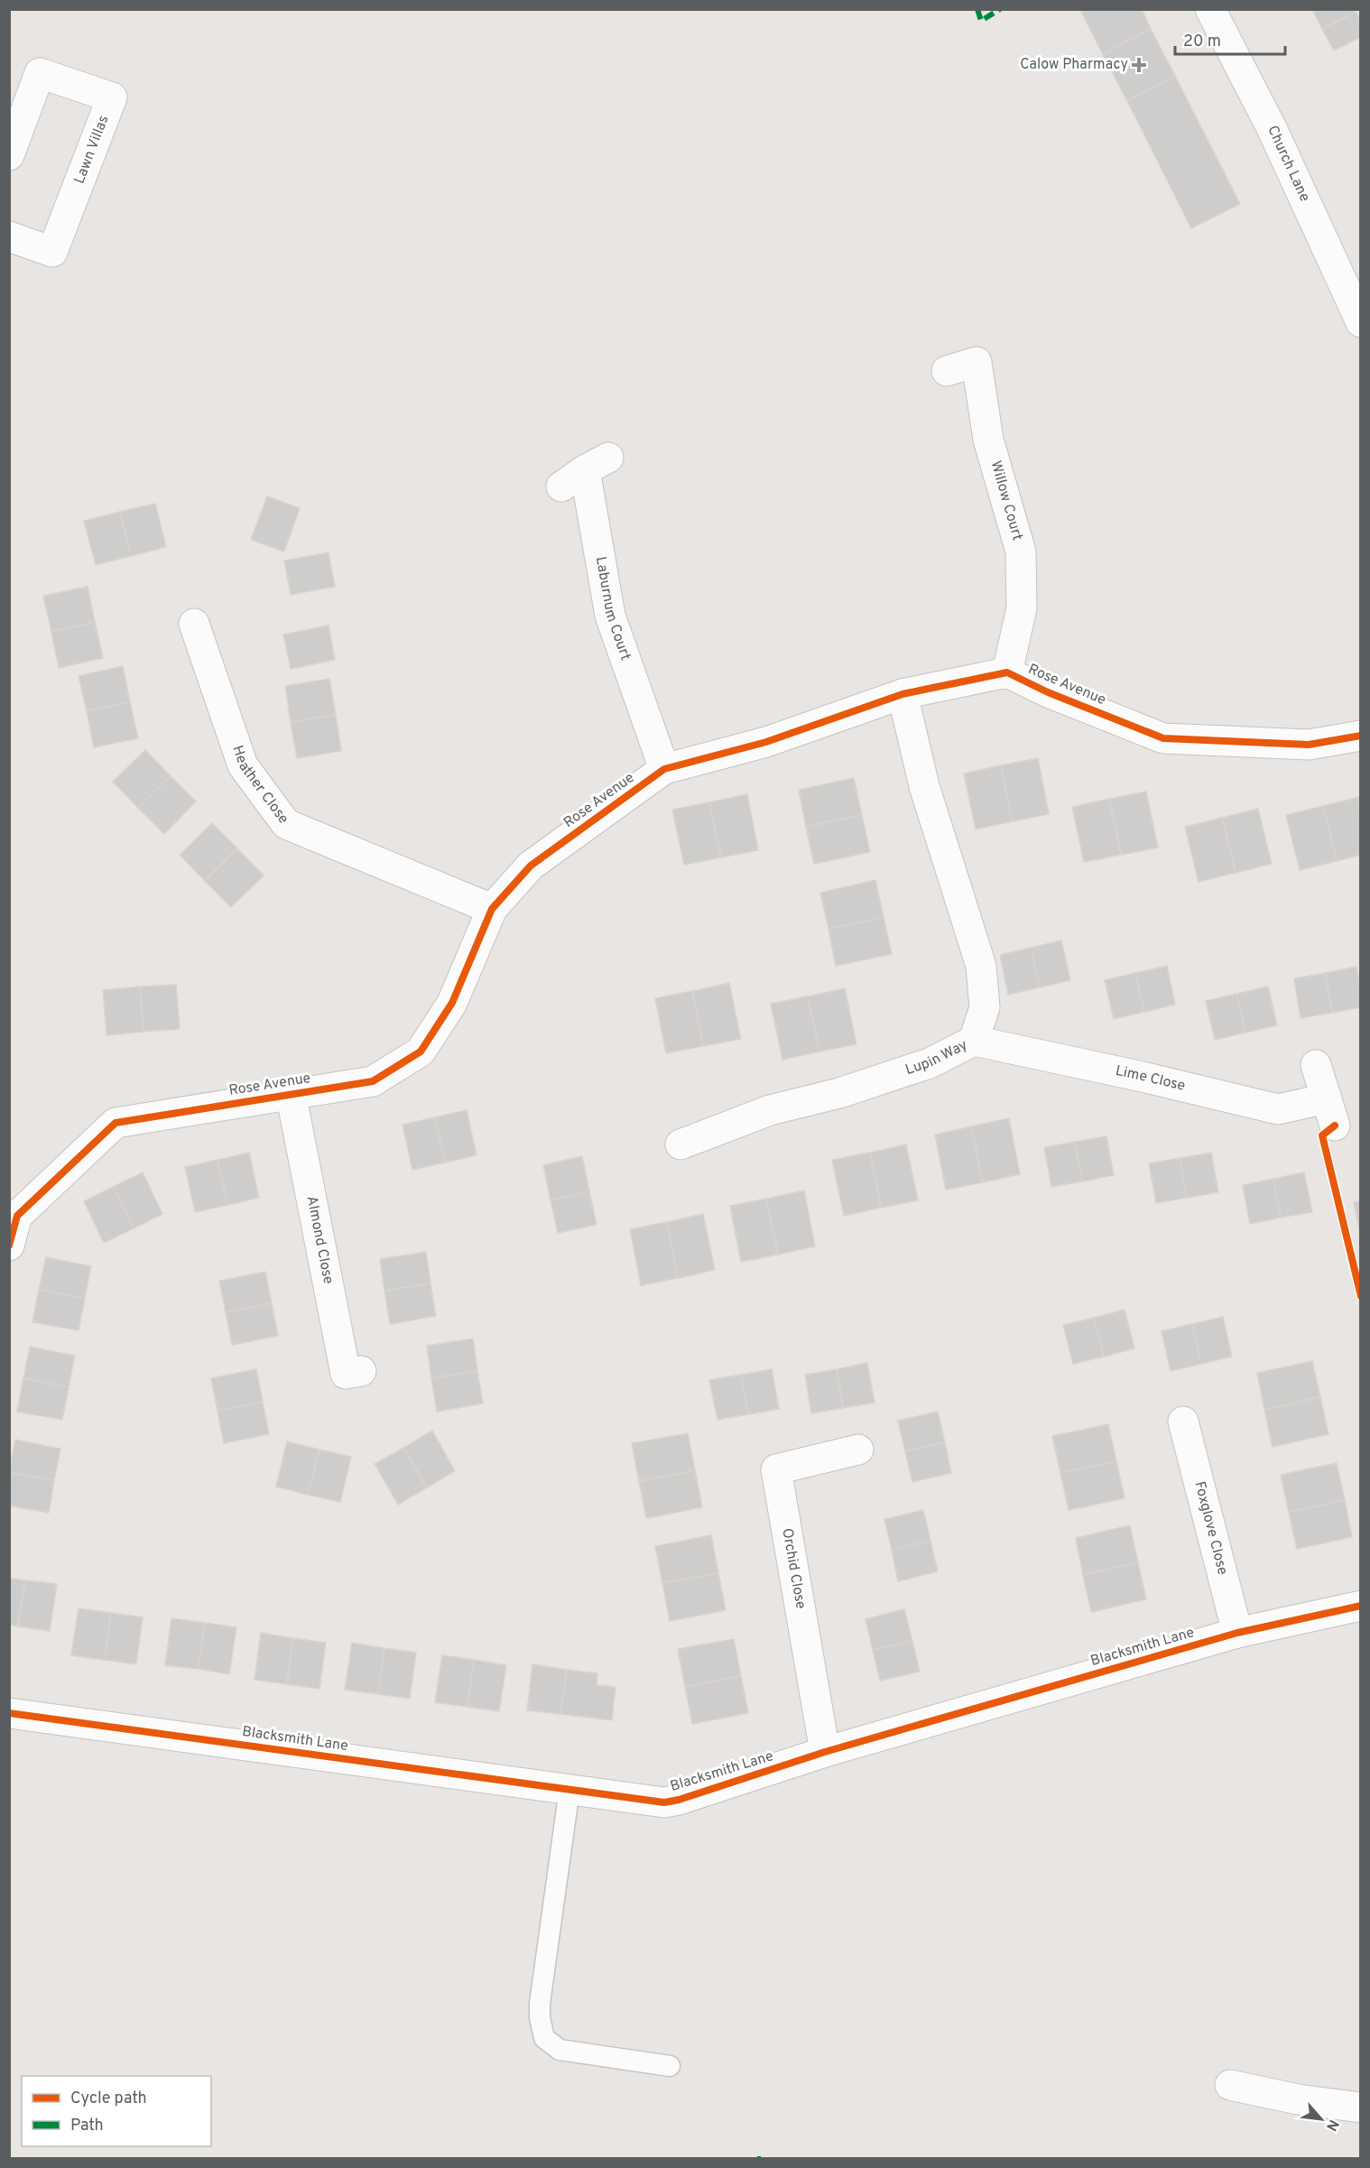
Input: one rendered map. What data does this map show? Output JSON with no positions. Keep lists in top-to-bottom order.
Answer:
{
  "streets": {
    "street": [
      "Lawn Villas",
      "Church Lane",
      "Willow Court",
      "Laburnum Court",
      "Rose Avenue",
      "Heather Close",
      "Lupin Way",
      "Lime Close",
      "Almond Close",
      "Foxglove Close",
      "Orchid Close",
      "Blacksmith Lane"
    ]
  },
  "crossings": [
    ["Willow Court", "Rose Avenue"],
    ["Laburnum Court", "Rose Avenue"],
    ["Rose Avenue", "Heather Close"],
    ["Rose Avenue", "Lupin Way"],
    ["Rose Avenue", "Almond Close"],
    ["Lupin Way", "Lime Close"],
    ["Foxglove Close", "Blacksmith Lane"],
    ["Orchid Close", "Blacksmith Lane"]
  ],
  "places": {
    "health": ["Calow Pharmacy"]
  },
  "legend": ["Cycle path", "Path"],
  "scale_bar": "20 m",
  "north": "bottom right"
}
